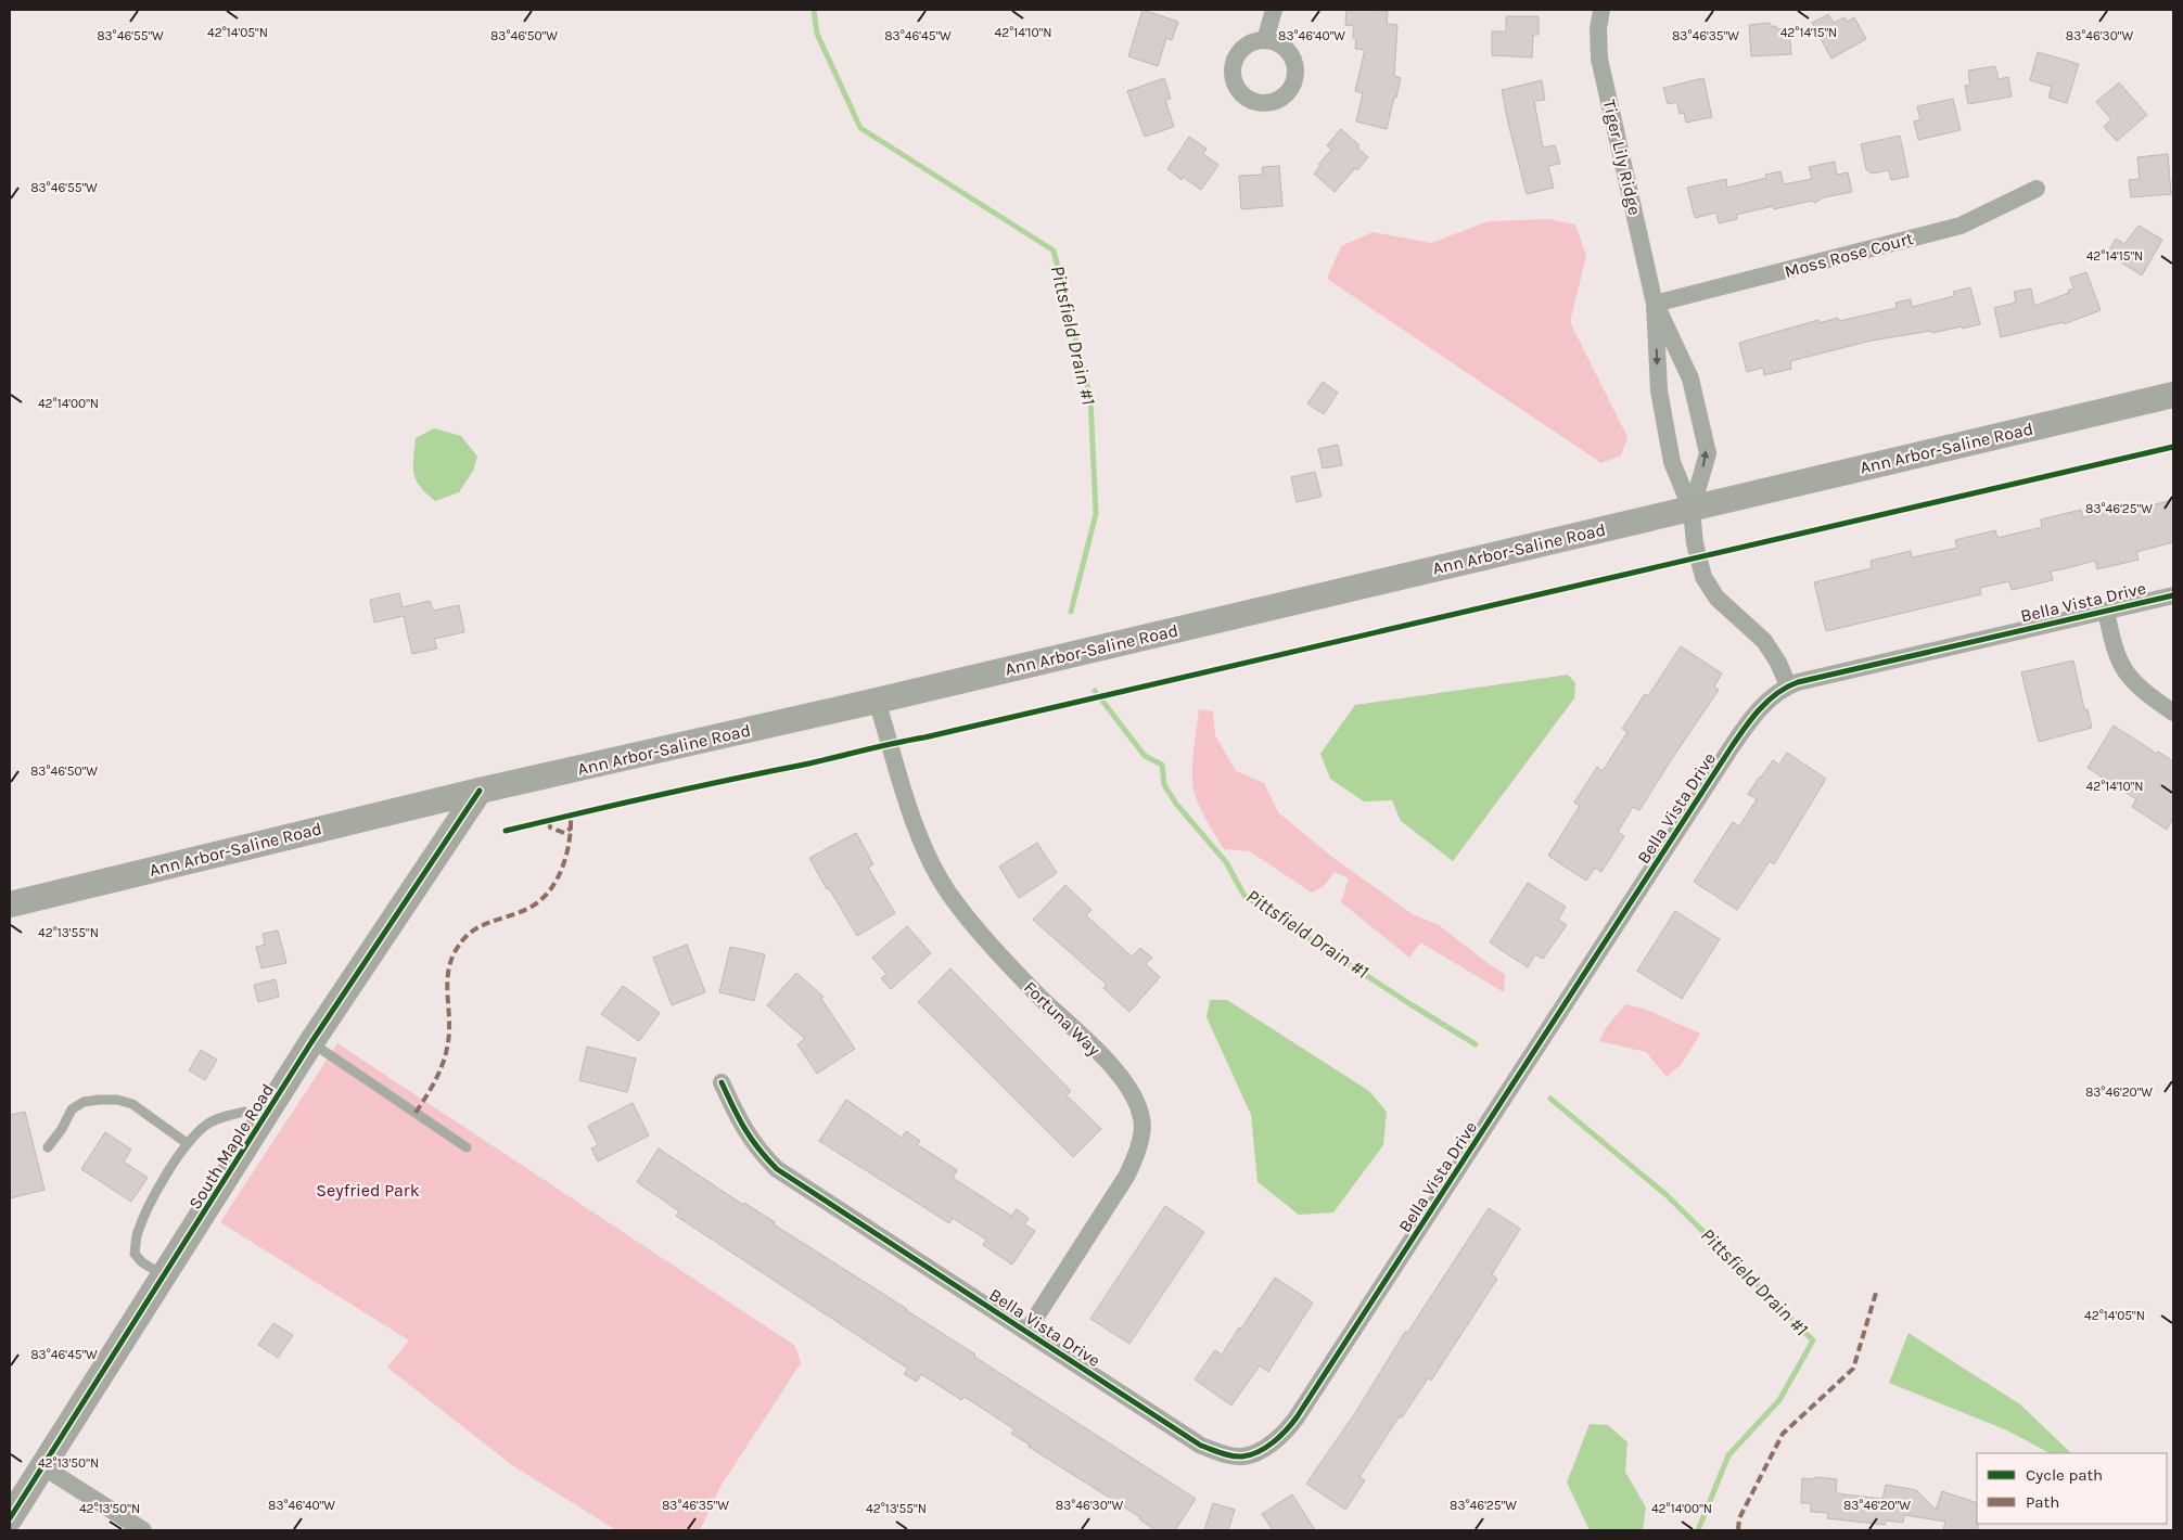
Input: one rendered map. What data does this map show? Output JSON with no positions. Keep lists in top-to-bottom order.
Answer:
{
  "streets": {
    "main road": ["Ann Arbor-Saline Road", "South Maple Road"],
    "street": [
      "Tiger Lily Ridge",
      "Moss Rose Court",
      "Bella Vista Drive",
      "Fortuna Way"
    ]
  },
  "crossings": [
    ["Tiger Lily Ridge", "Moss Rose Court"],
    ["Tiger Lily Ridge", "Ann Arbor-Saline Road"],
    ["Ann Arbor-Saline Road", "Fortuna Way"],
    ["Ann Arbor-Saline Road", "South Maple Road"],
    ["Bella Vista Drive", "Fortuna Way"]
  ],
  "water": ["Pittsfield Drain #1"],
  "parks": ["Seyfried Park"],
  "legend": ["Cycle path", "Path"],
  "coordinates": [
    "42°14'05\"N",
    "42°14'10\"N",
    "42°14'15\"N",
    "83°46'55\"W",
    "83°46'50\"W",
    "83°46'40\"W",
    "83°46'35\"W",
    "83°46'30\"W",
    "83°46'45\"W",
    "42°14'00\"N",
    "83°46'25\"W",
    "42°13'55\"N",
    "83°46'20\"W",
    "42°13'50\"N"
  ]
}
